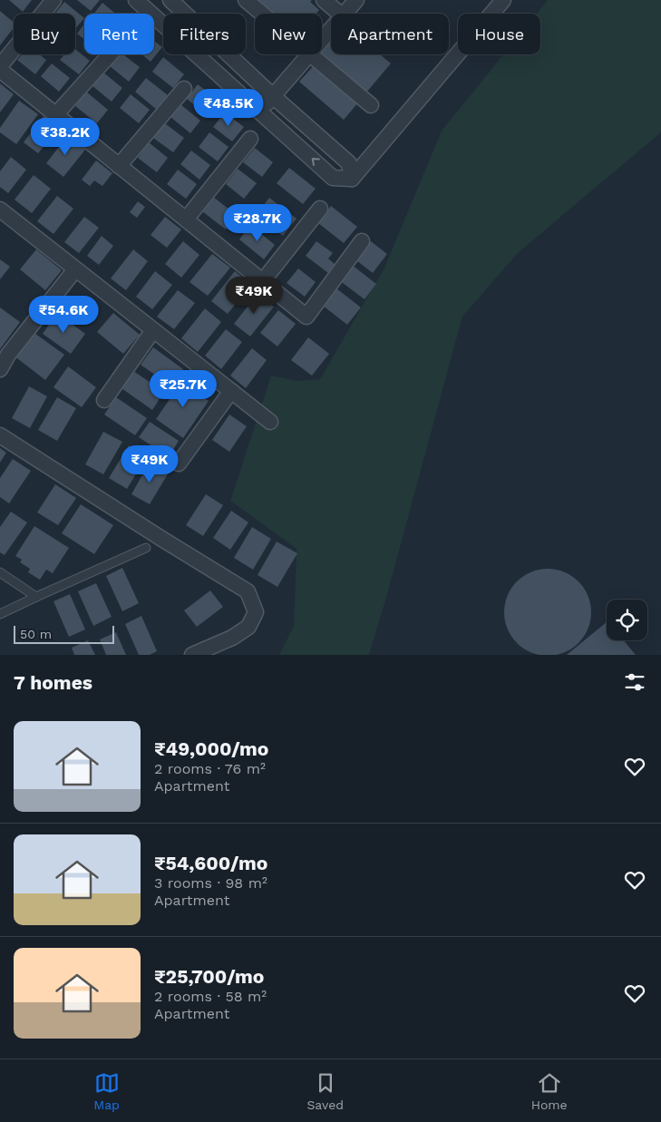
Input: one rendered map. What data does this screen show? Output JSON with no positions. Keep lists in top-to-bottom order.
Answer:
{
  "scale_bar": "50 m",
  "page": {
    "chip": [
      "Buy",
      "Rent",
      "Filters",
      "New",
      "Apartment",
      "House"
    ],
    "price": [
      "₹48.5K",
      "₹38.2K",
      "₹28.7K",
      "₹49K",
      "₹54.6K",
      "₹25.7K",
      "₹49K"
    ],
    "scale": "50 m",
    "heading": "7 homes",
    "list": [
      {
        "name": "₹49,000/mo",
        "note": "2 rooms · 76 m² · Apartment"
      },
      {
        "name": "₹54,600/mo",
        "note": "3 rooms · 98 m² · Apartment"
      },
      {
        "name": "₹25,700/mo",
        "note": "2 rooms · 58 m² · Apartment"
      }
    ],
    "tabs": ["Map", "Saved", "Home"]
  }
}
